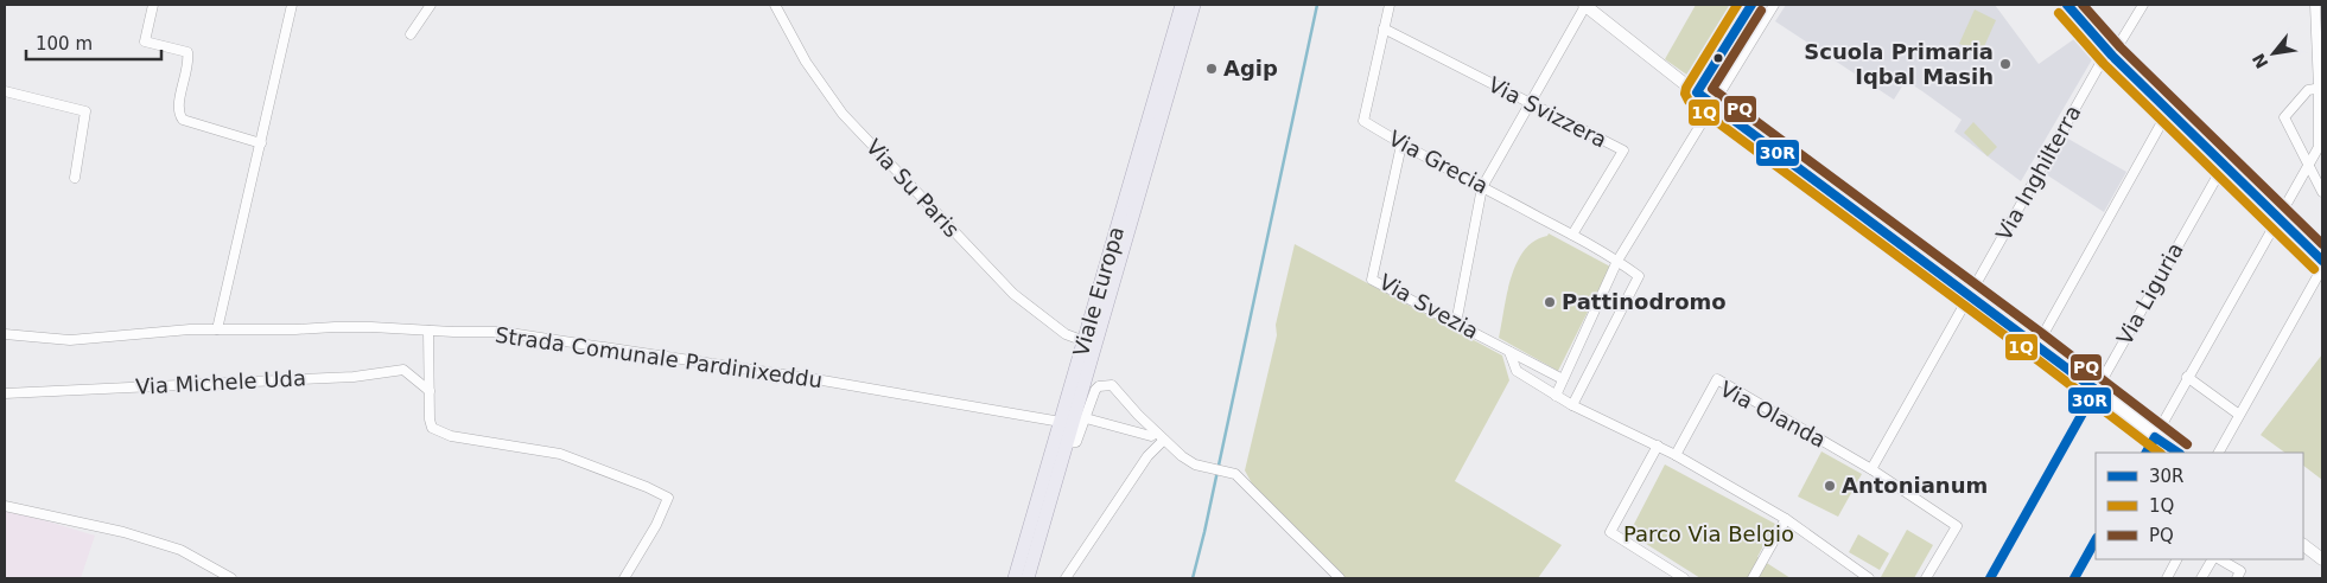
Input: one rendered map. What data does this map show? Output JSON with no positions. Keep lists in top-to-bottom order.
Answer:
{
  "streets": {
    "main road": ["Viale Europa"],
    "street": [
      "Via Svizzera",
      "Via Grecia",
      "Via Inghilterra",
      "Via Su Paris",
      "Via Liguria",
      "Via Svezia",
      "Strada Comunale Pardinixeddu",
      "Via Michele Uda",
      "Via Olanda"
    ]
  },
  "crossings": [
    ["Via Svizzera", "Via Grecia"],
    ["Via Grecia", "Via Svezia"],
    ["Via Su Paris", "Viale Europa"],
    ["Viale Europa", "Strada Comunale Pardinixeddu"]
  ],
  "parks": ["Parco Via Belgio"],
  "places": [
    "Scuola Primaria Iqbal Masih",
    "Agip",
    "Pattinodromo",
    "Antonianum"
  ],
  "lines": ["transit line 30R", "transit line 1Q", "transit line PQ"],
  "legend": ["30R", "1Q", "PQ"],
  "scale_bar": "100 m",
  "north": "bottom left"
}
